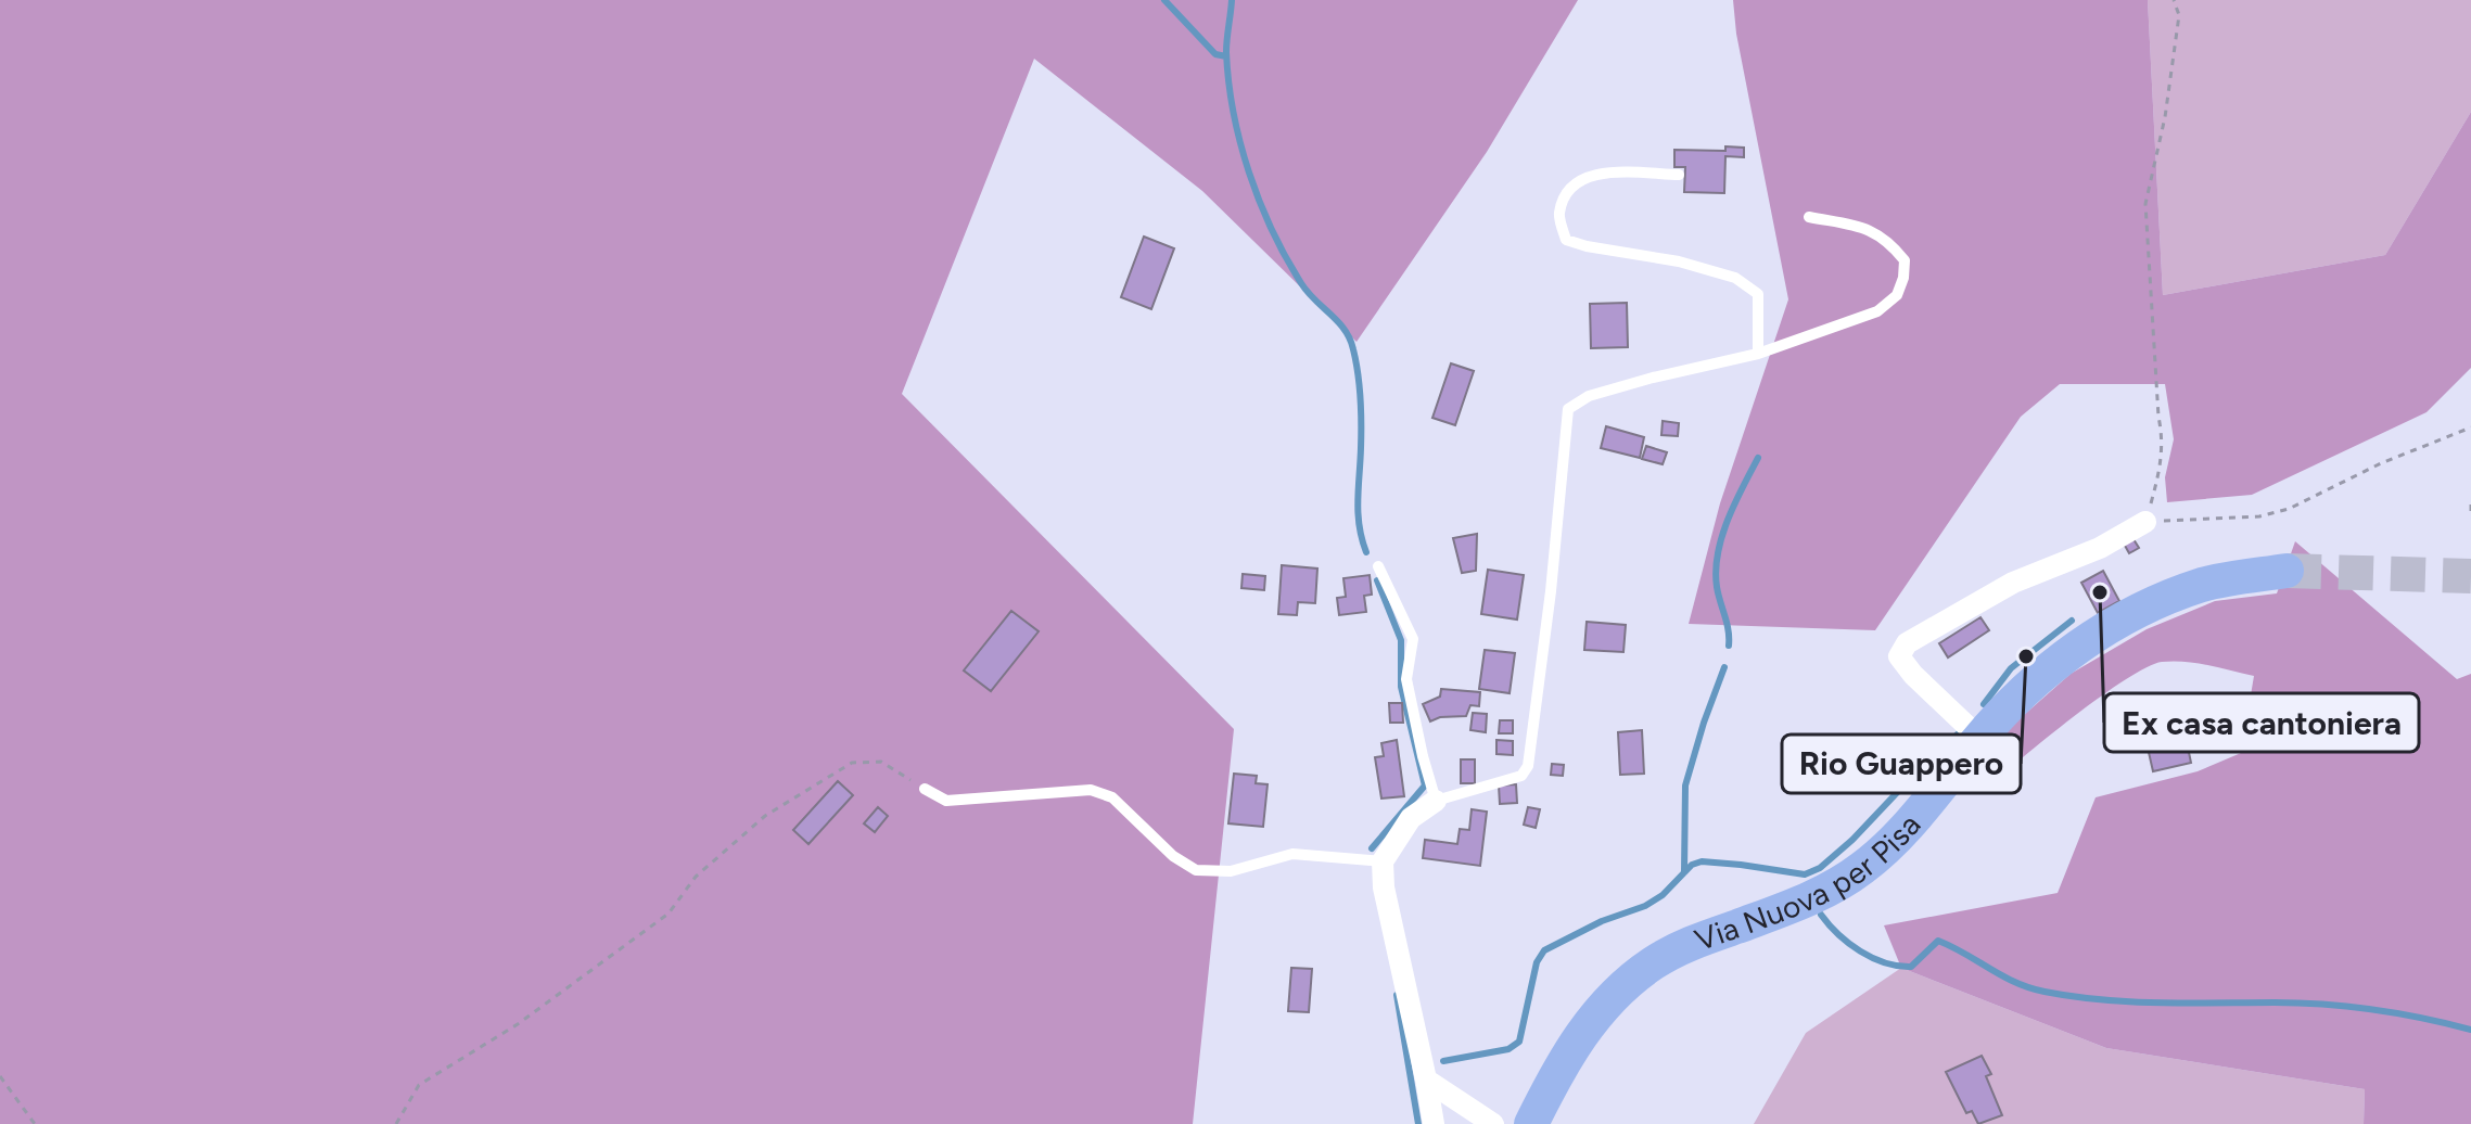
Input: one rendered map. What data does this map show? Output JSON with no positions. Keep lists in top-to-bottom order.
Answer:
{
  "streets": {
    "main road": ["Via Nuova per Pisa"]
  },
  "places": ["Ex casa cantoniera", "Rio Guappero"]
}
